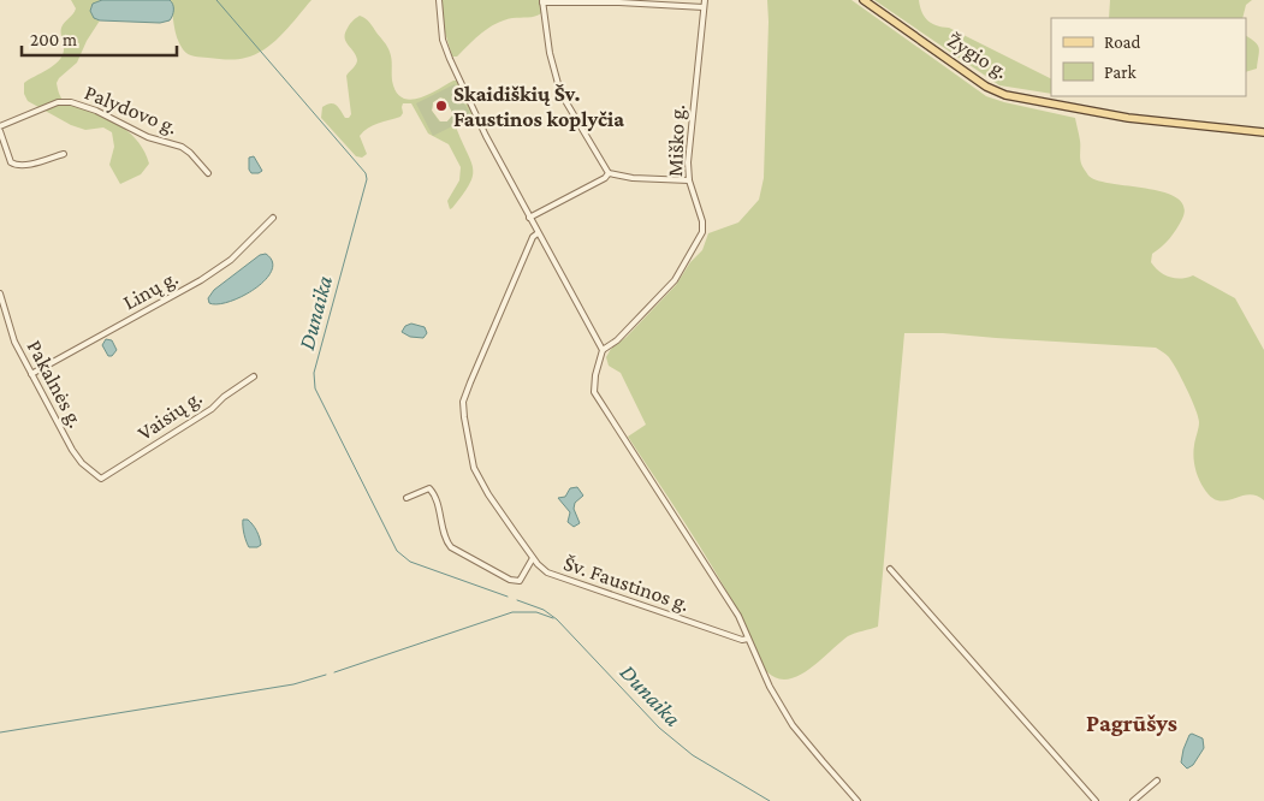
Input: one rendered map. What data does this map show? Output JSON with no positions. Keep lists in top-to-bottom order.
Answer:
{
  "streets": {
    "main road": ["Žygio g."],
    "street": [
      "Palydovo g.",
      "Miško g.",
      "Linų g.",
      "Pakalnės g.",
      "Vaisių g.",
      "Šv. Faustinos g."
    ]
  },
  "crossings": [
    ["Miško g.", "Šv. Faustinos g."],
    ["Linų g.", "Pakalnės g."],
    ["Pakalnės g.", "Vaisių g."]
  ],
  "districts": ["Pagrūšys"],
  "water": ["Dunaika"],
  "places": ["Skaidiškių Šv. Faustinos koplyčia"],
  "legend": ["Road", "Park"],
  "scale_bar": "200 m"
}
